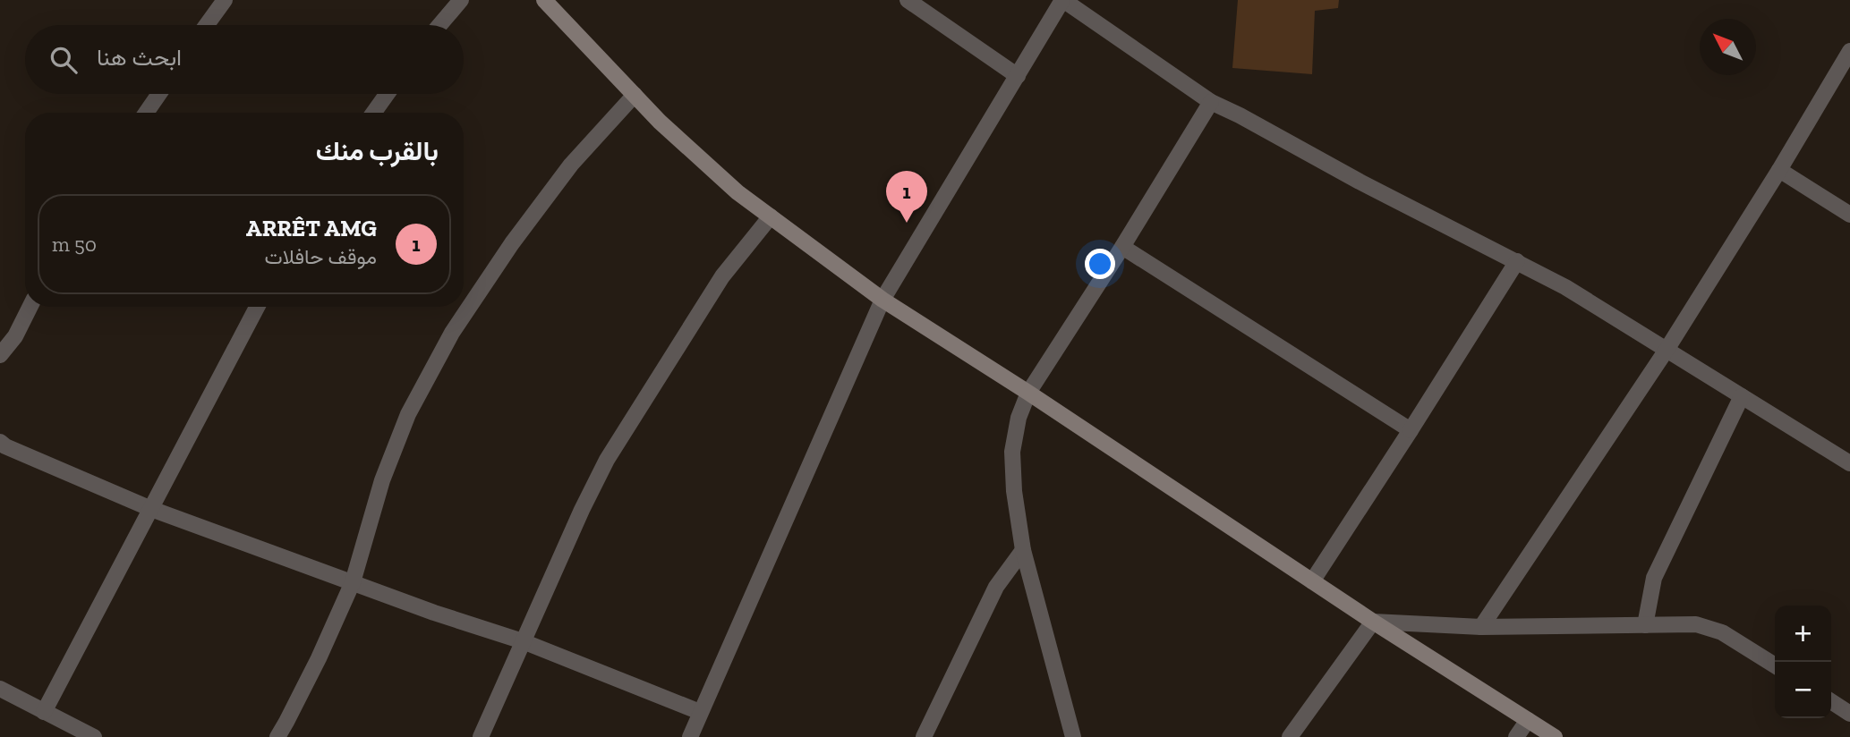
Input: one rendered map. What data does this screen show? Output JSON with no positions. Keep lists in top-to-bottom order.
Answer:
{
  "north": "top left",
  "page": {
    "search": "ابحث هنا",
    "heading": "بالقرب منك",
    "pins": "1",
    "list": [
      {
        "mark": "1",
        "name": "ARRÊT AMG",
        "note": "موقف حافلات",
        "value": "50 m"
      }
    ],
    "map_buttons": ["+", "−"]
  }
}
